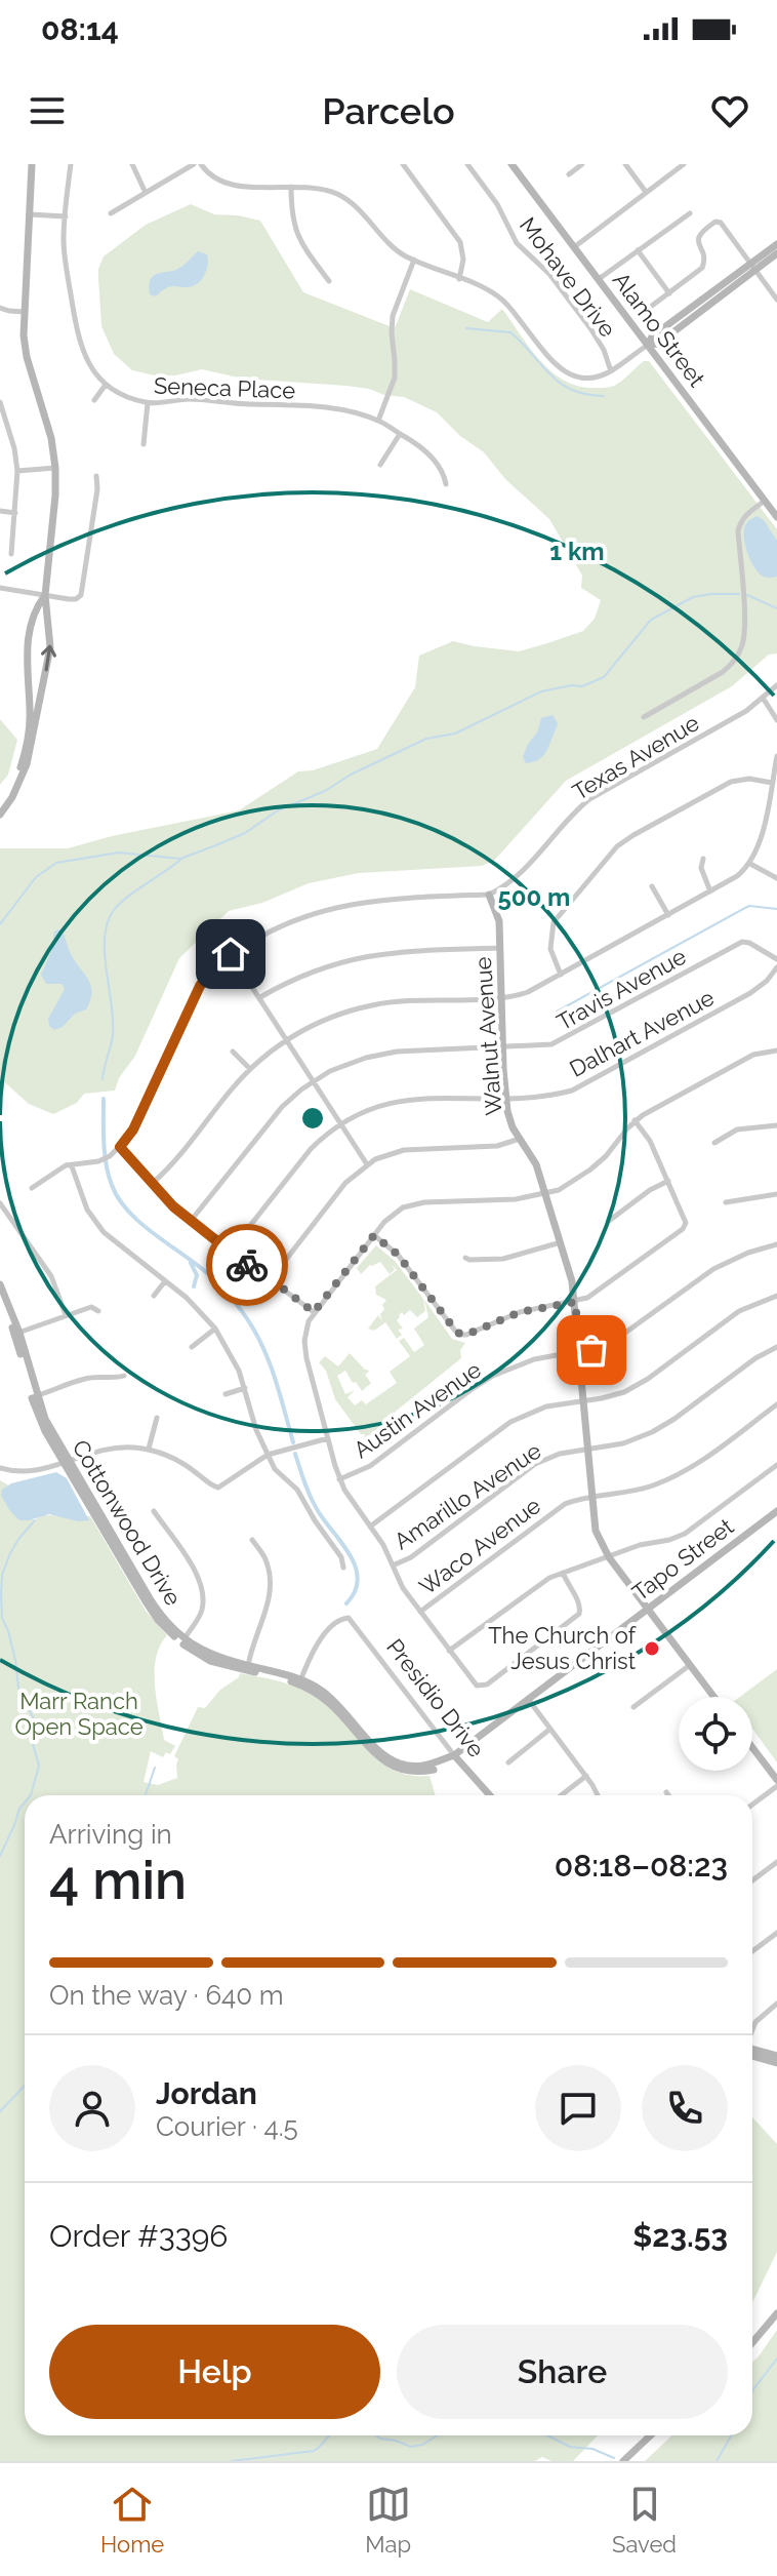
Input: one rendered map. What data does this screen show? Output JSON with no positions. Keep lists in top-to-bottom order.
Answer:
{
  "streets": {
    "street": [
      "Mohave Drive",
      "Alamo Street",
      "Seneca Place",
      "Texas Avenue",
      "Travis Avenue",
      "Dalhart Avenue",
      "Walnut Avenue",
      "Austin Avenue",
      "Amarillo Avenue",
      "Cottonwood Drive",
      "Waco Avenue",
      "Tapo Street",
      "Presidio Drive"
    ]
  },
  "crossings": [
    ["Texas Avenue", "Walnut Avenue"],
    ["Travis Avenue", "Walnut Avenue"],
    ["Dalhart Avenue", "Walnut Avenue"],
    ["Walnut Avenue", "Austin Avenue"],
    ["Walnut Avenue", "Amarillo Avenue"],
    ["Walnut Avenue", "Waco Avenue"],
    ["Walnut Avenue", "Tapo Street"],
    ["Cottonwood Drive", "Tapo Street"],
    ["Cottonwood Drive", "Presidio Drive"],
    ["Tapo Street", "Presidio Drive"]
  ],
  "parks": ["Marr Ranch Open Space"],
  "places": ["The Church of Jesus Christ"],
  "page": {
    "status": "08:14",
    "header": "Parcelo",
    "heading": ["4 min", "Arriving in", "08:18–08:23"],
    "panel": [
      "Jordan",
      "Courier · 4.5",
      "Order #3396",
      "$23.53"
    ],
    "bar": "On the way · 640 m",
    "buttons": ["Help", "Share"],
    "tabs": ["Home", "Map", "Saved"]
  },
  "rings": ["1 km", "500 m"]
}
